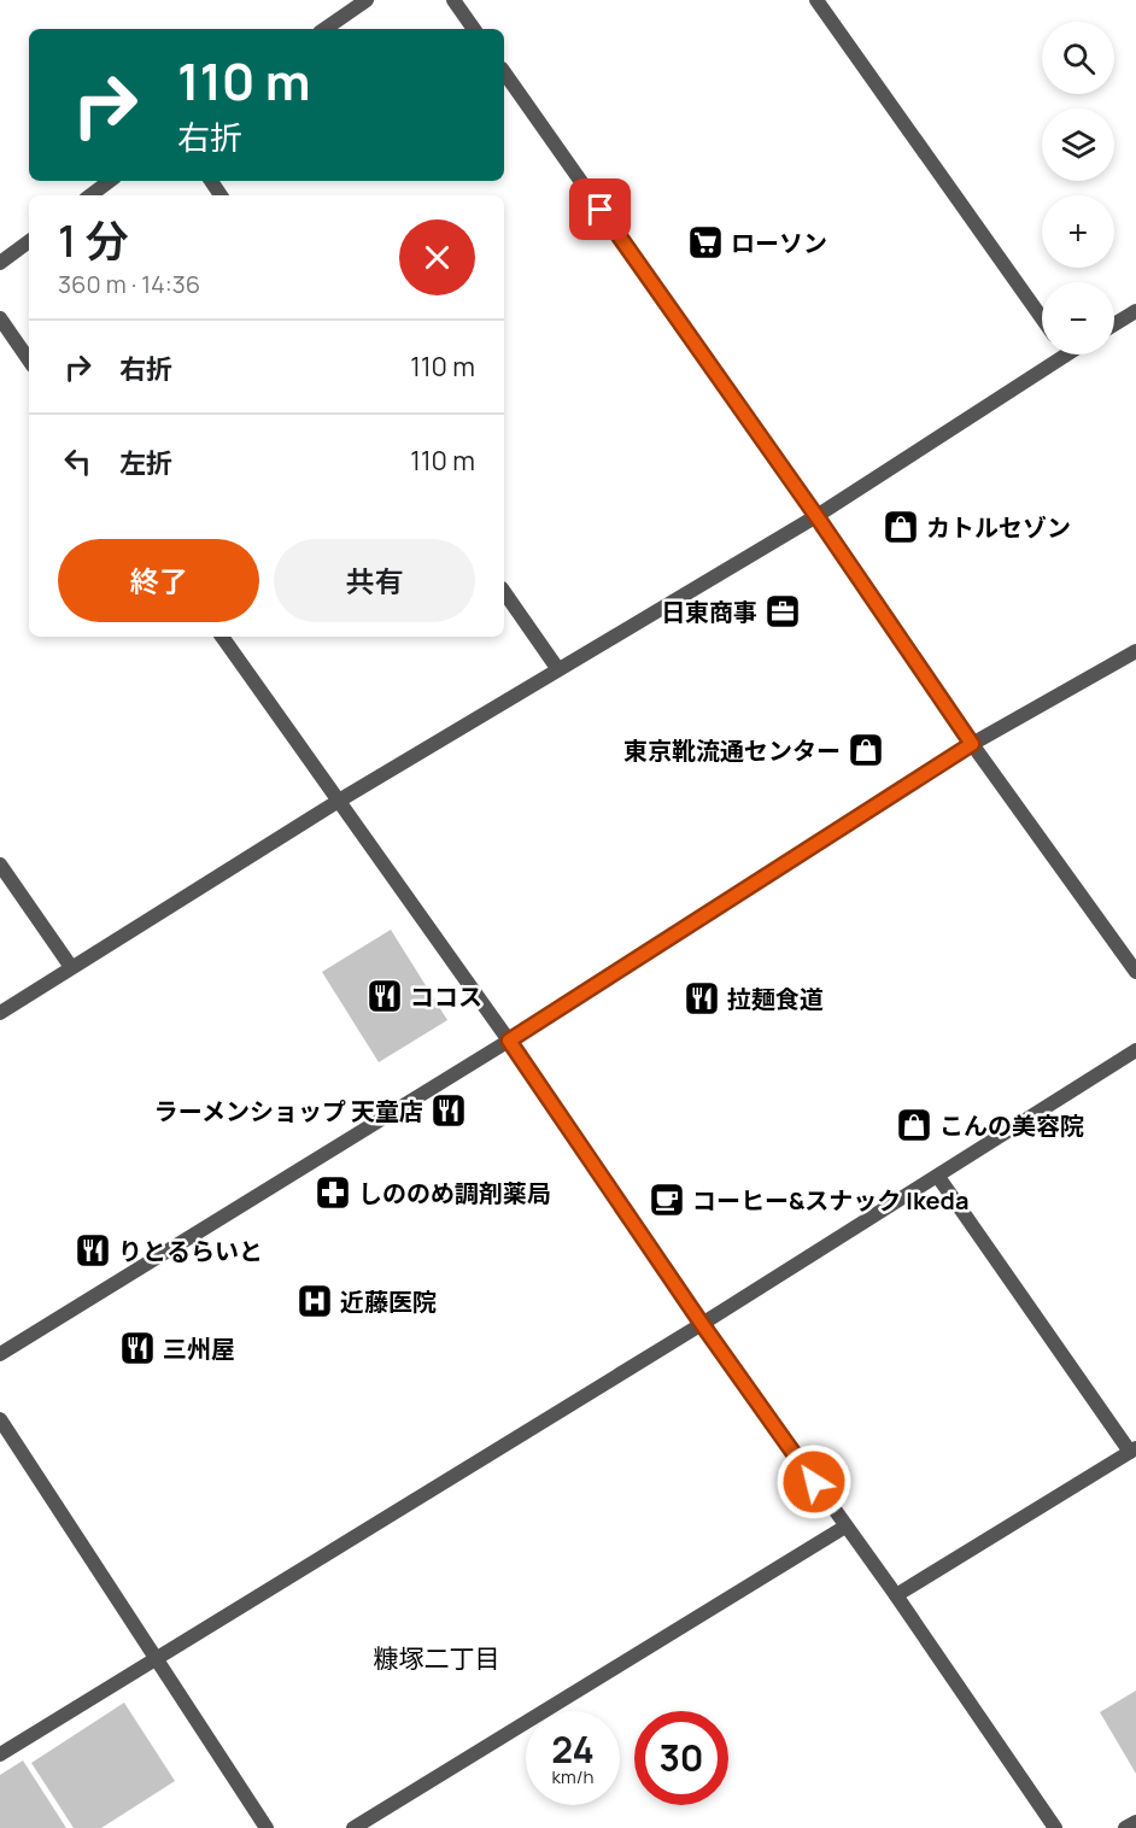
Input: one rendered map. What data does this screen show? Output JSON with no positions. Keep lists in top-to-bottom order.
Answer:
{
  "districts": ["糠塚二丁目"],
  "places": {
    "supermarket": ["ローソン"],
    "shop": ["カトルセゾン", "東京靴流通センター", "こんの美容院"],
    "office": ["日東商事"],
    "restaurant": [
      "ココス",
      "拉麺食道",
      "ラーメンショップ 天童店",
      "りとるらいと",
      "三州屋"
    ],
    "pharmacy": ["しののめ調剤薬局"],
    "cafe": ["コーヒー&スナック Ikeda"],
    "hospital": ["近藤医院"]
  },
  "page": {
    "map_buttons": ["+", "−"],
    "turn": ["110 m", "右折"],
    "heading": ["1 分", "360 m · 14:36"],
    "list": [
      {
        "name": "右折",
        "value": "110 m"
      },
      {
        "name": "左折",
        "value": "110 m"
      }
    ],
    "buttons": ["終了", "共有"],
    "speed": "24 km/h",
    "limit": "30"
  }
}
